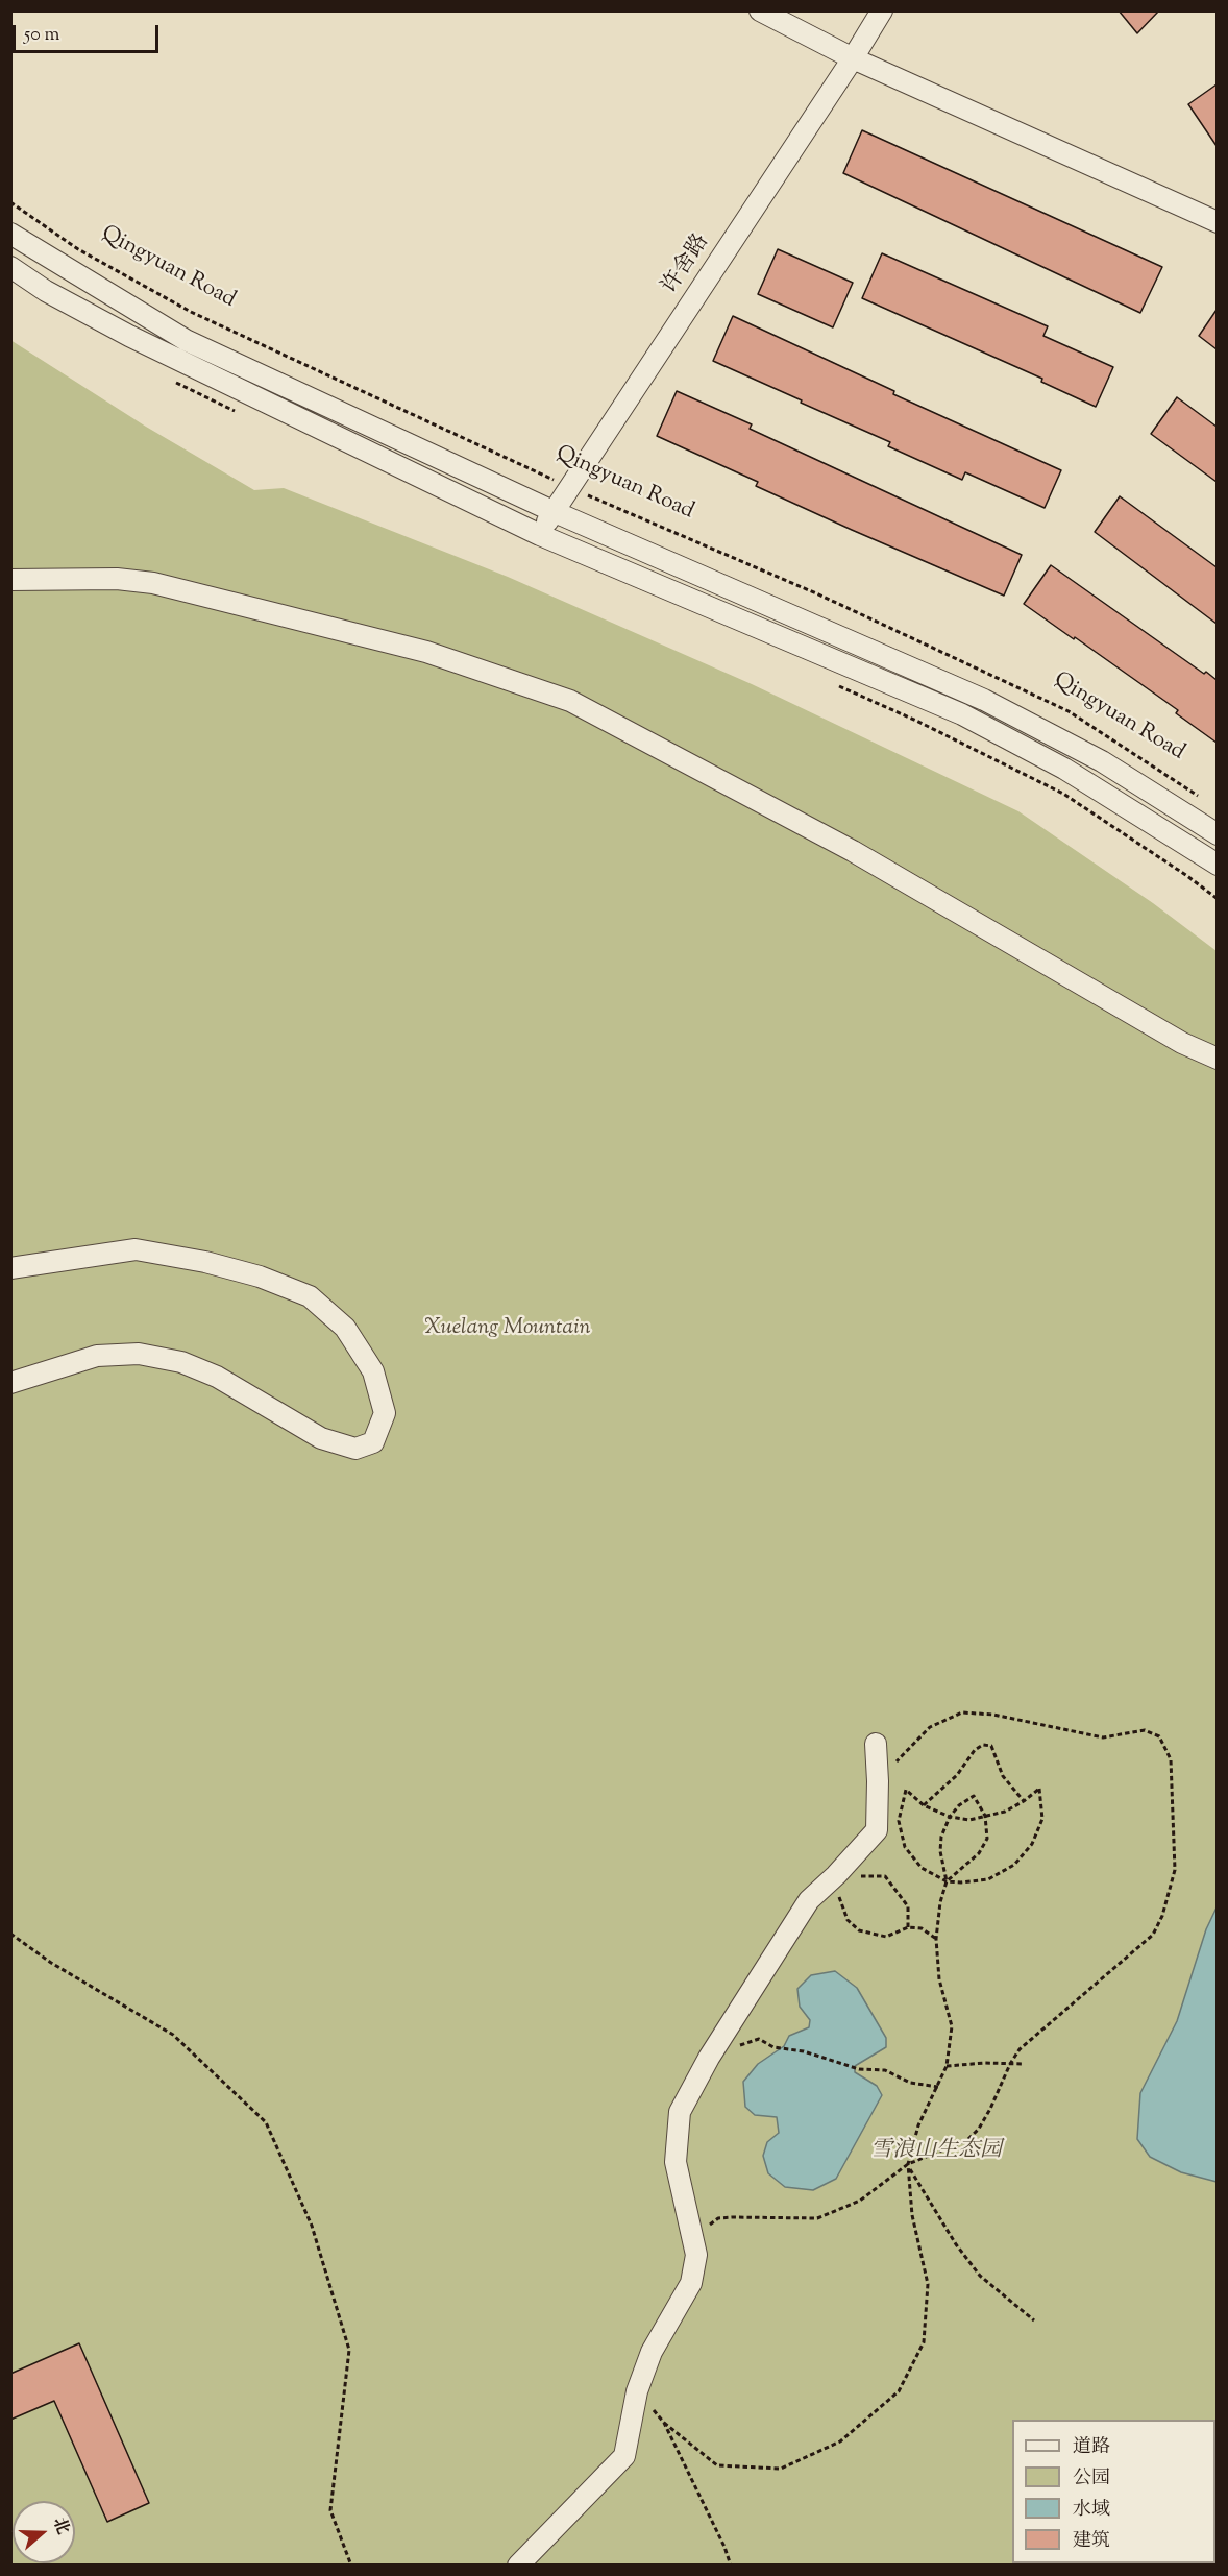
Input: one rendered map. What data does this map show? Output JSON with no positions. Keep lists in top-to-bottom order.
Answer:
{
  "streets": {
    "street": ["许舍路"],
    "path": ["Qingyuan Road"]
  },
  "crossings": [
    ["许舍路", "Qingyuan Road"]
  ],
  "parks": ["Xuelang Mountain", "雪浪山生态园"],
  "legend": [
    "道路",
    "公园",
    "水域",
    "建筑"
  ],
  "scale_bar": "50 m",
  "north": "right"
}
